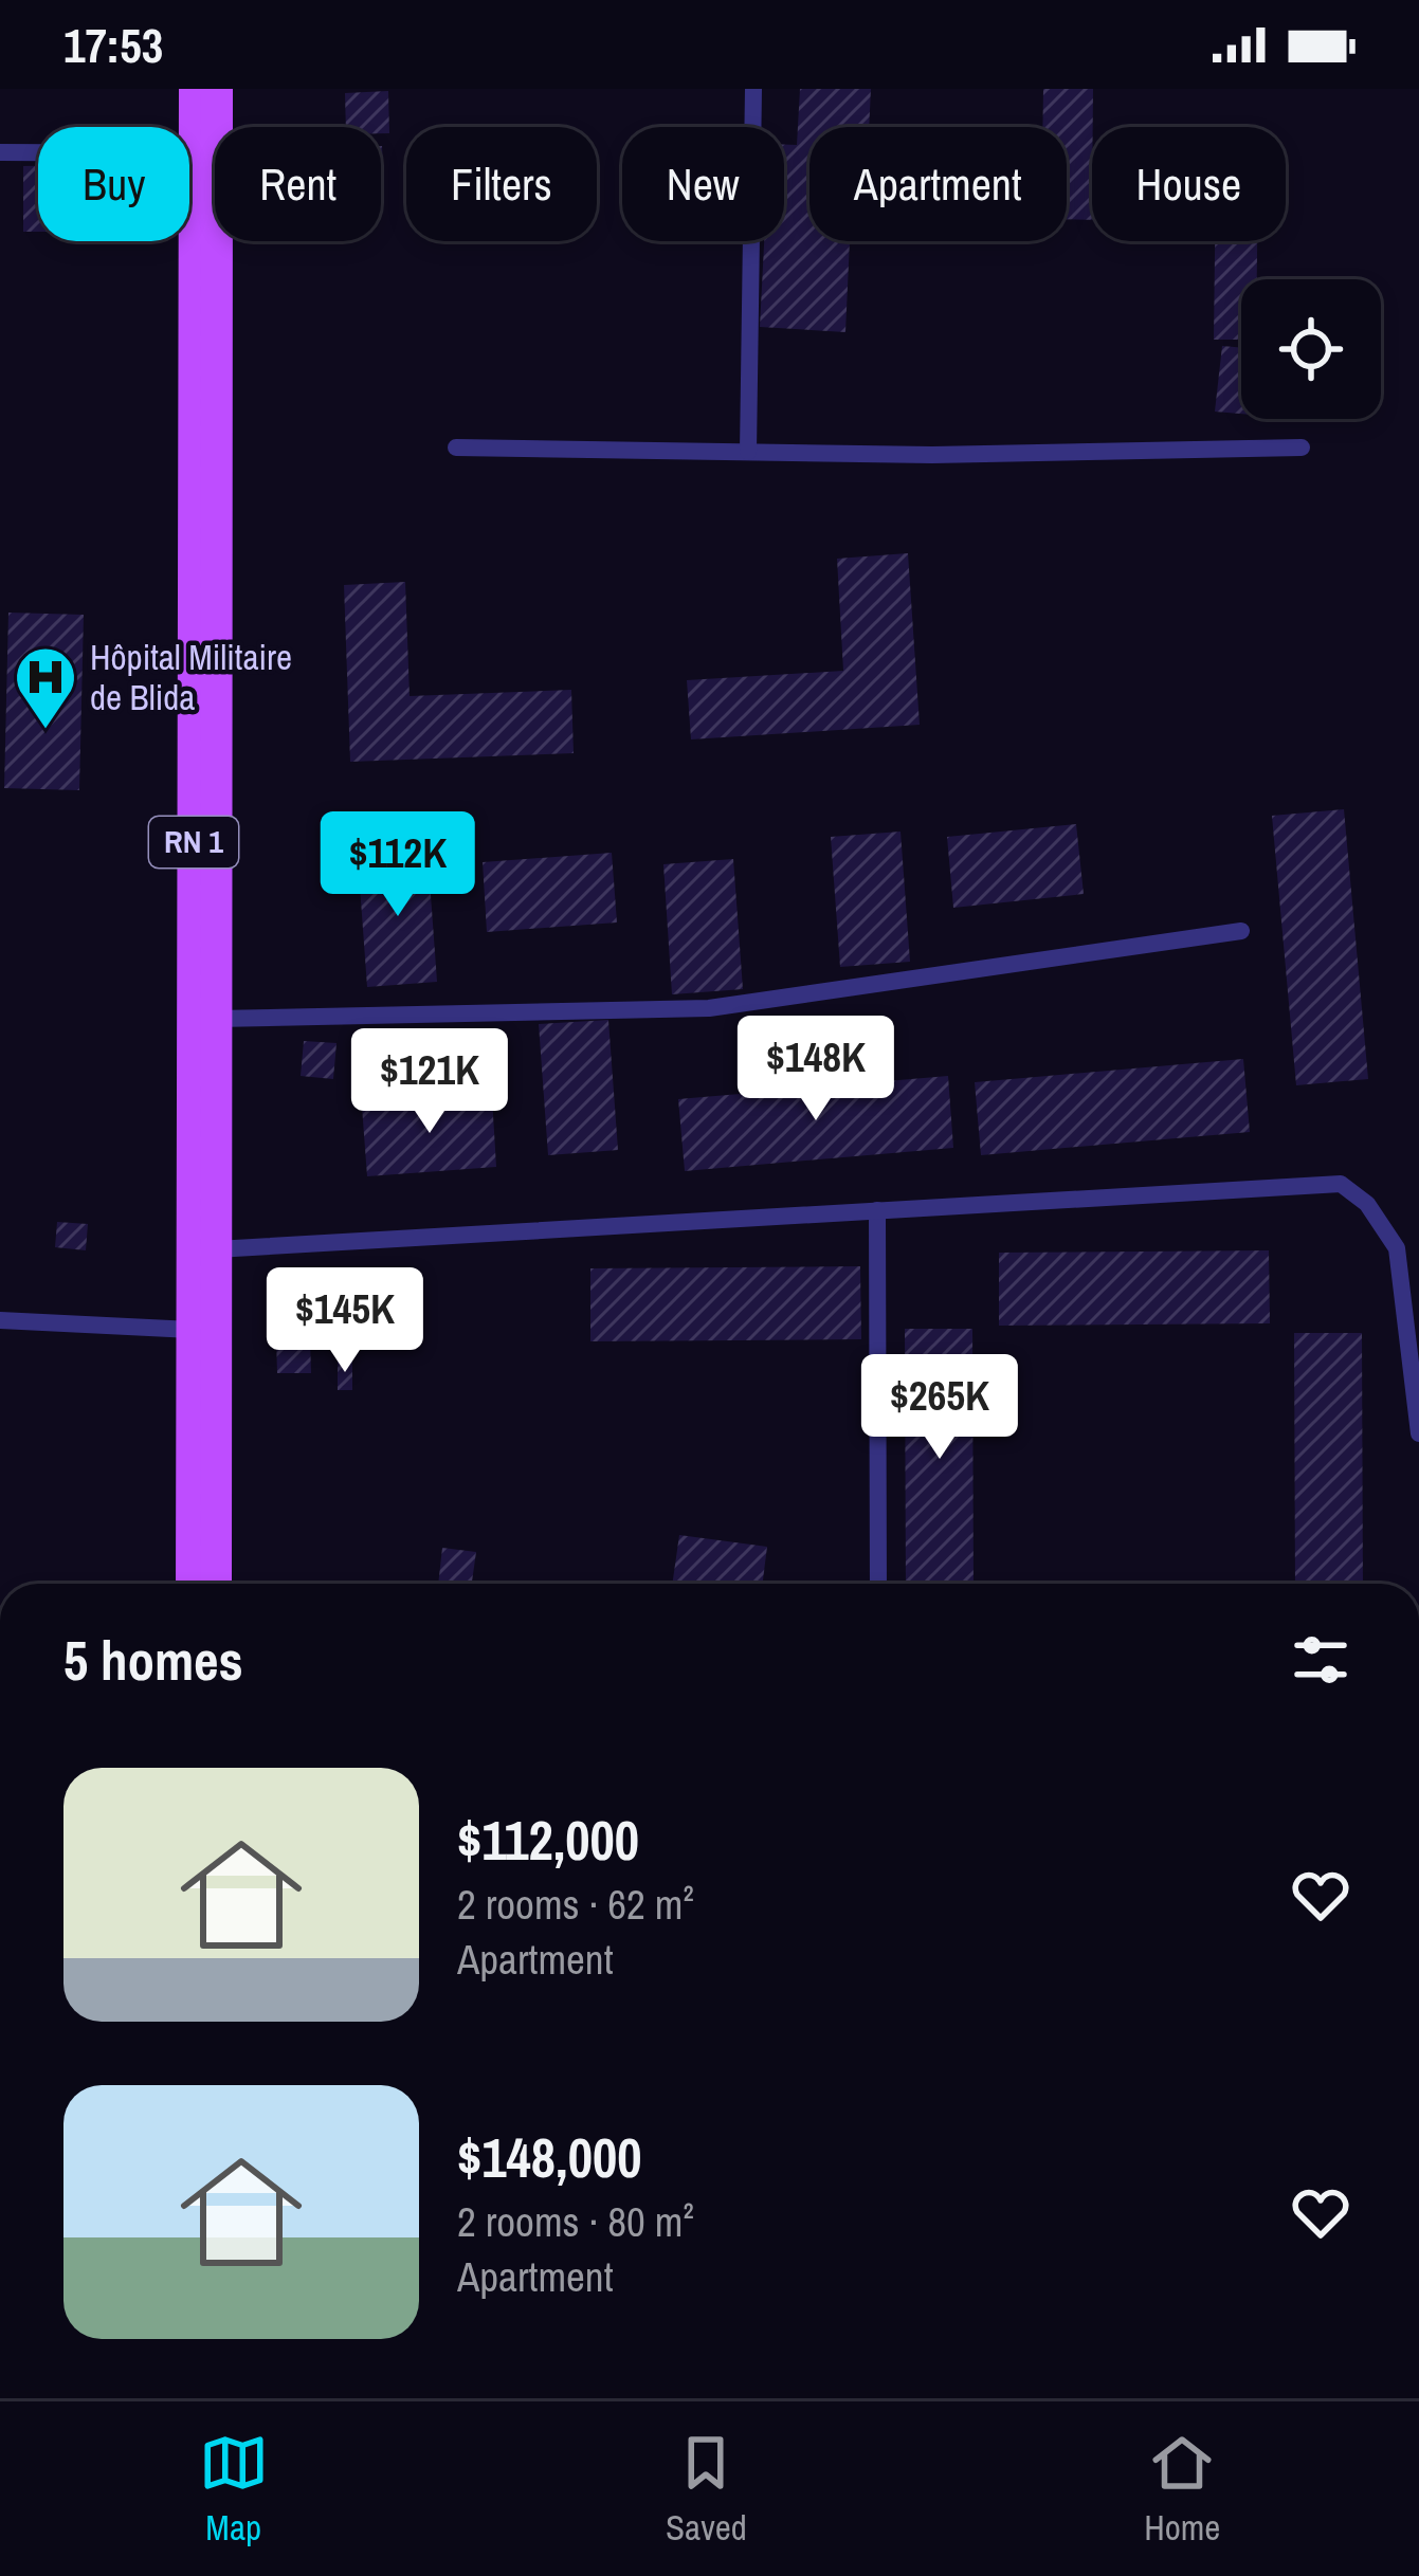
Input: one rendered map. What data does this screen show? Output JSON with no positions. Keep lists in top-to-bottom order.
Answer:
{
  "streets": {
    "main road": ["RN 1"]
  },
  "places": {
    "hospital": ["Hôpital Militaire de Blida"]
  },
  "page": {
    "status": "17:53",
    "chip": [
      "Buy",
      "Rent",
      "Filters",
      "New",
      "Apartment",
      "House"
    ],
    "price": [
      "$112K",
      "$148K",
      "$121K",
      "$145K",
      "$265K"
    ],
    "heading": "5 homes",
    "list": [
      {
        "name": "$112,000",
        "note": "2 rooms · 62 m² · Apartment"
      },
      {
        "name": "$148,000",
        "note": "2 rooms · 80 m² · Apartment"
      }
    ],
    "tabs": ["Map", "Saved", "Home"]
  }
}
